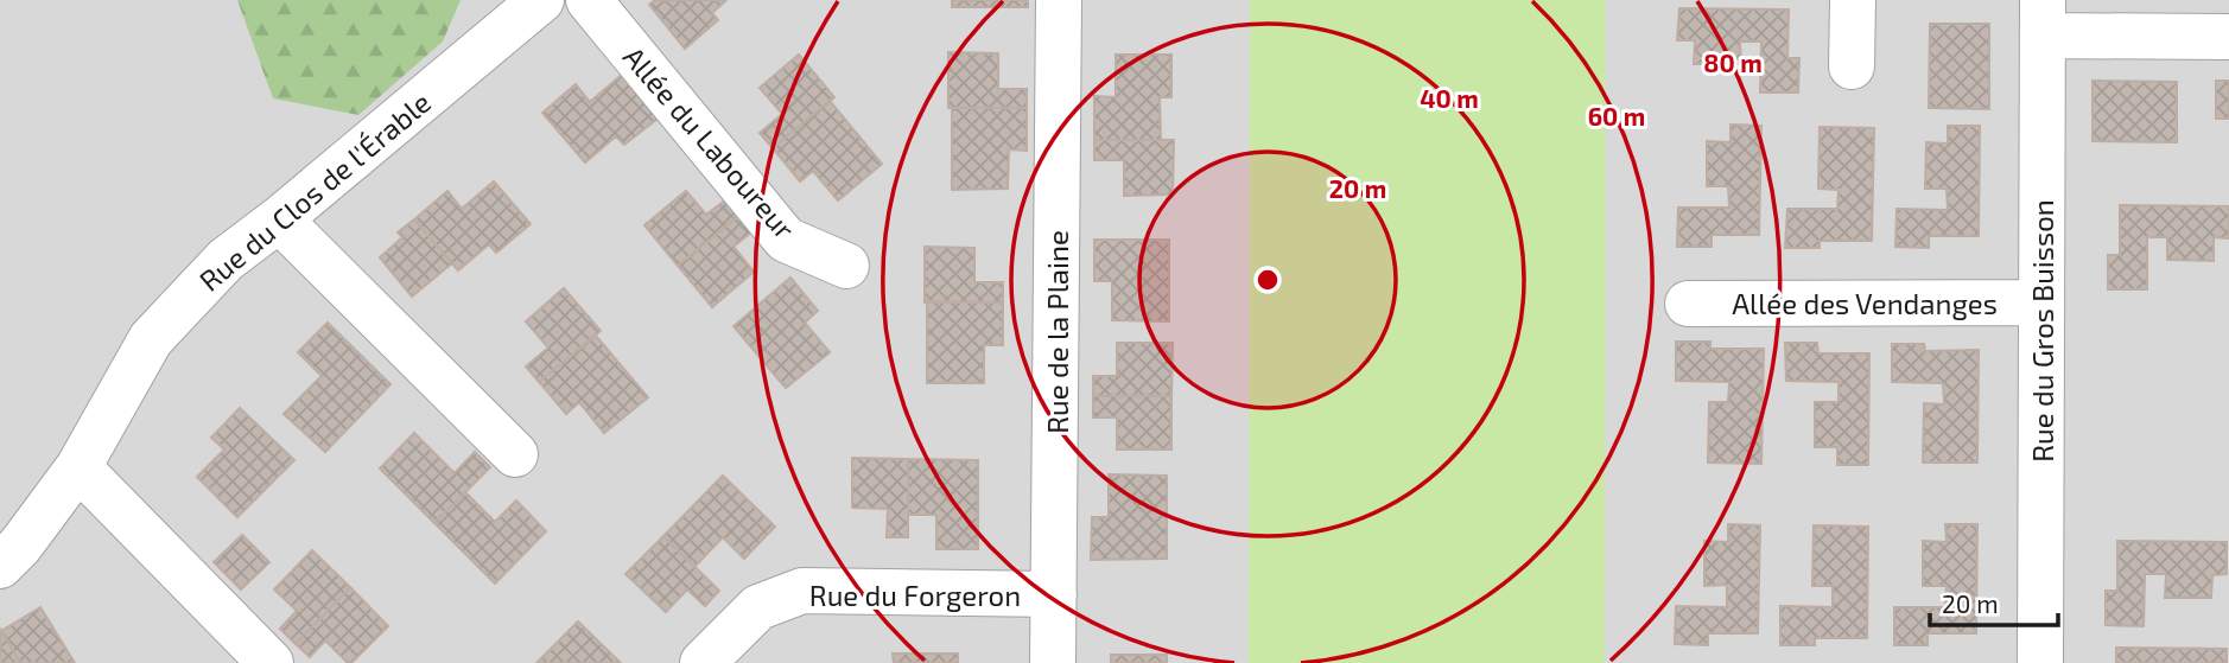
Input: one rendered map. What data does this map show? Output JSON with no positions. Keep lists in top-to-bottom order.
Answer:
{
  "streets": {
    "street": [
      "Allée du Laboureur",
      "Rue du Clos de l'Érable",
      "Allée des Vendanges",
      "Rue du Gros Buisson",
      "Rue de la Plaine",
      "Rue du Forgeron"
    ]
  },
  "crossings": [
    ["Allée des Vendanges", "Rue du Gros Buisson"],
    ["Rue de la Plaine", "Rue du Forgeron"]
  ],
  "scale_bar": "20 m",
  "rings": [
    "80 m",
    "40 m",
    "60 m",
    "20 m"
  ]
}
